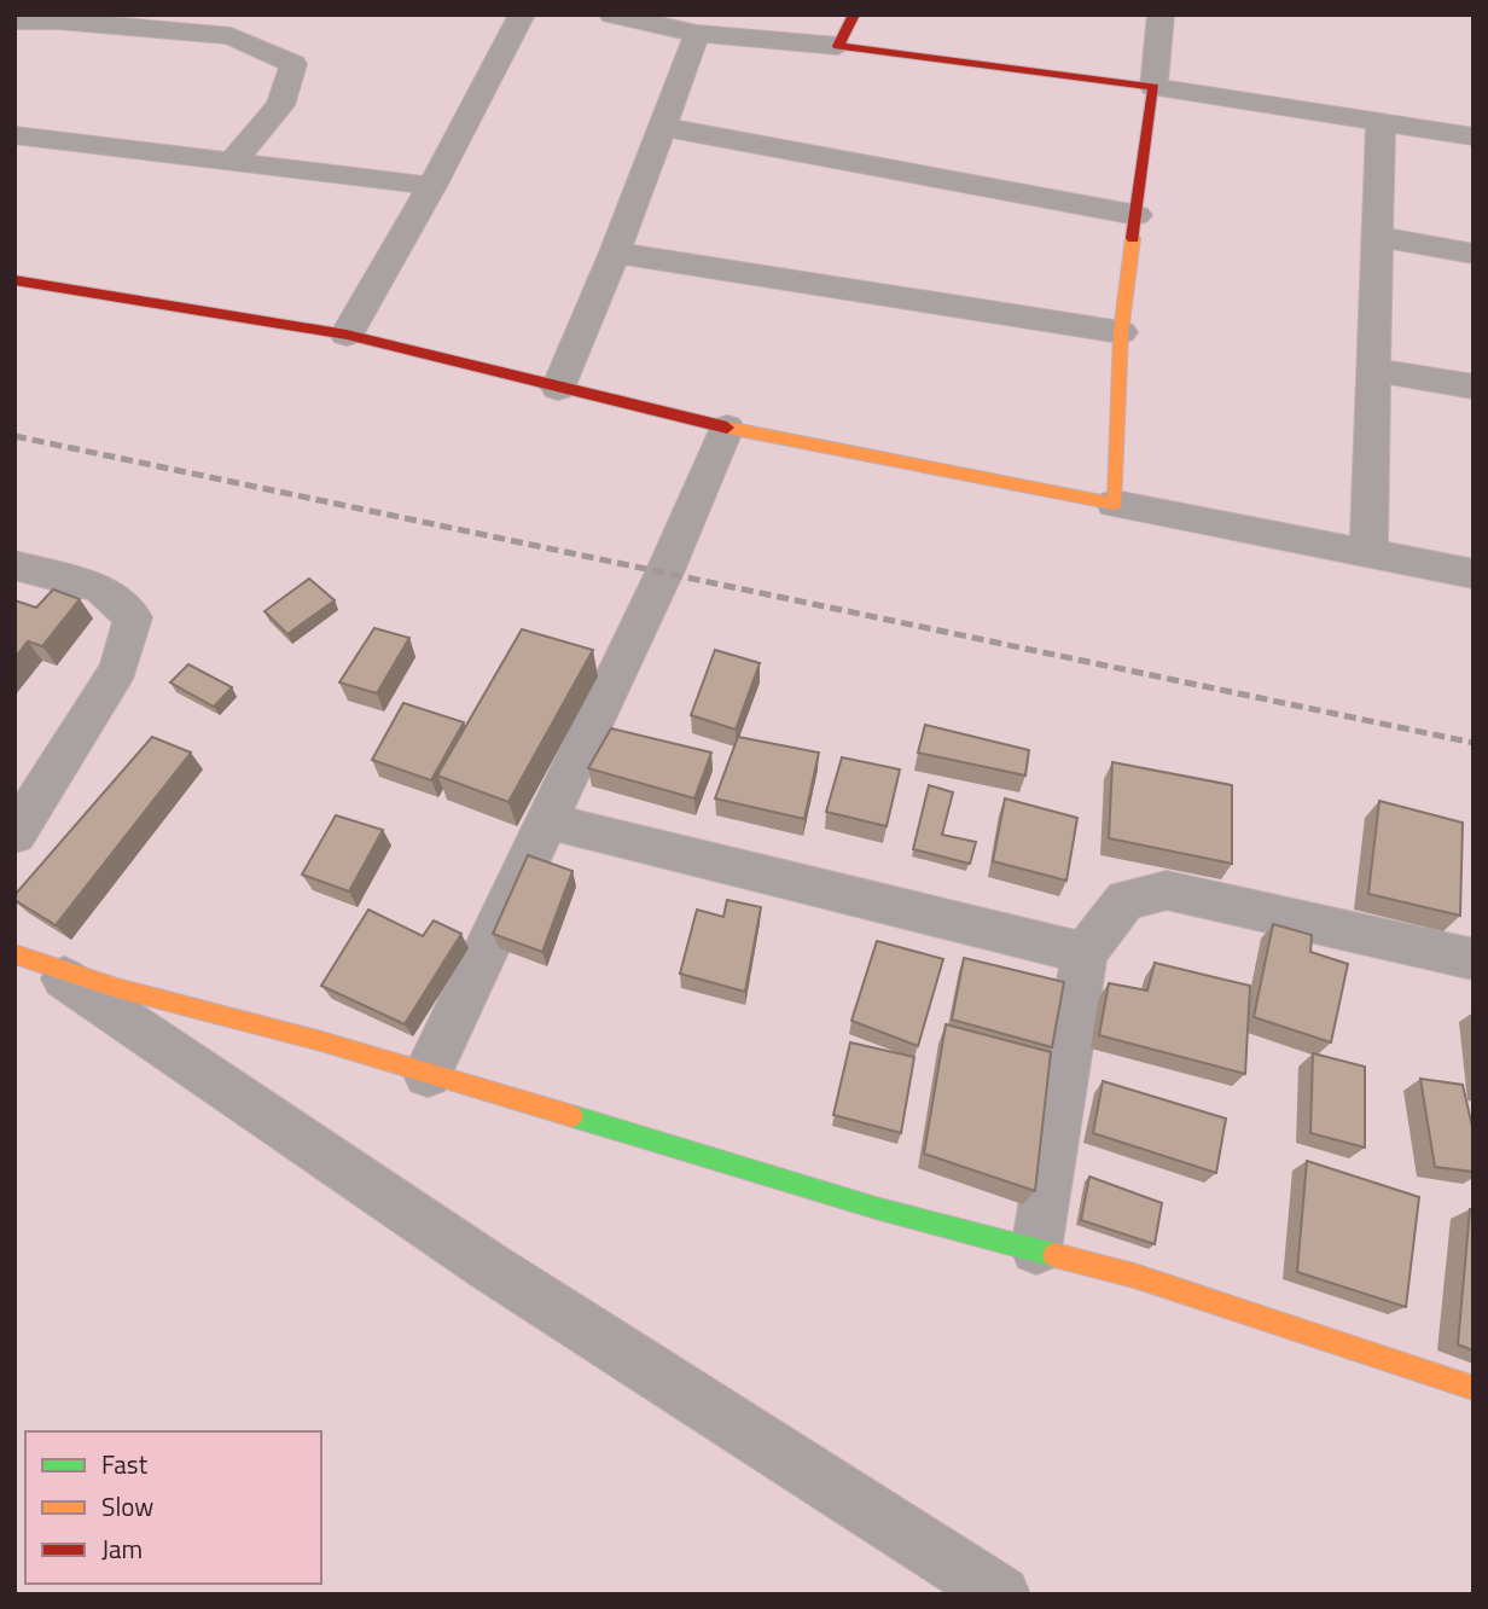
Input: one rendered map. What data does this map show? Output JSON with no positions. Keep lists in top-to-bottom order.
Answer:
{
  "legend": ["Fast", "Slow", "Jam"]
}
